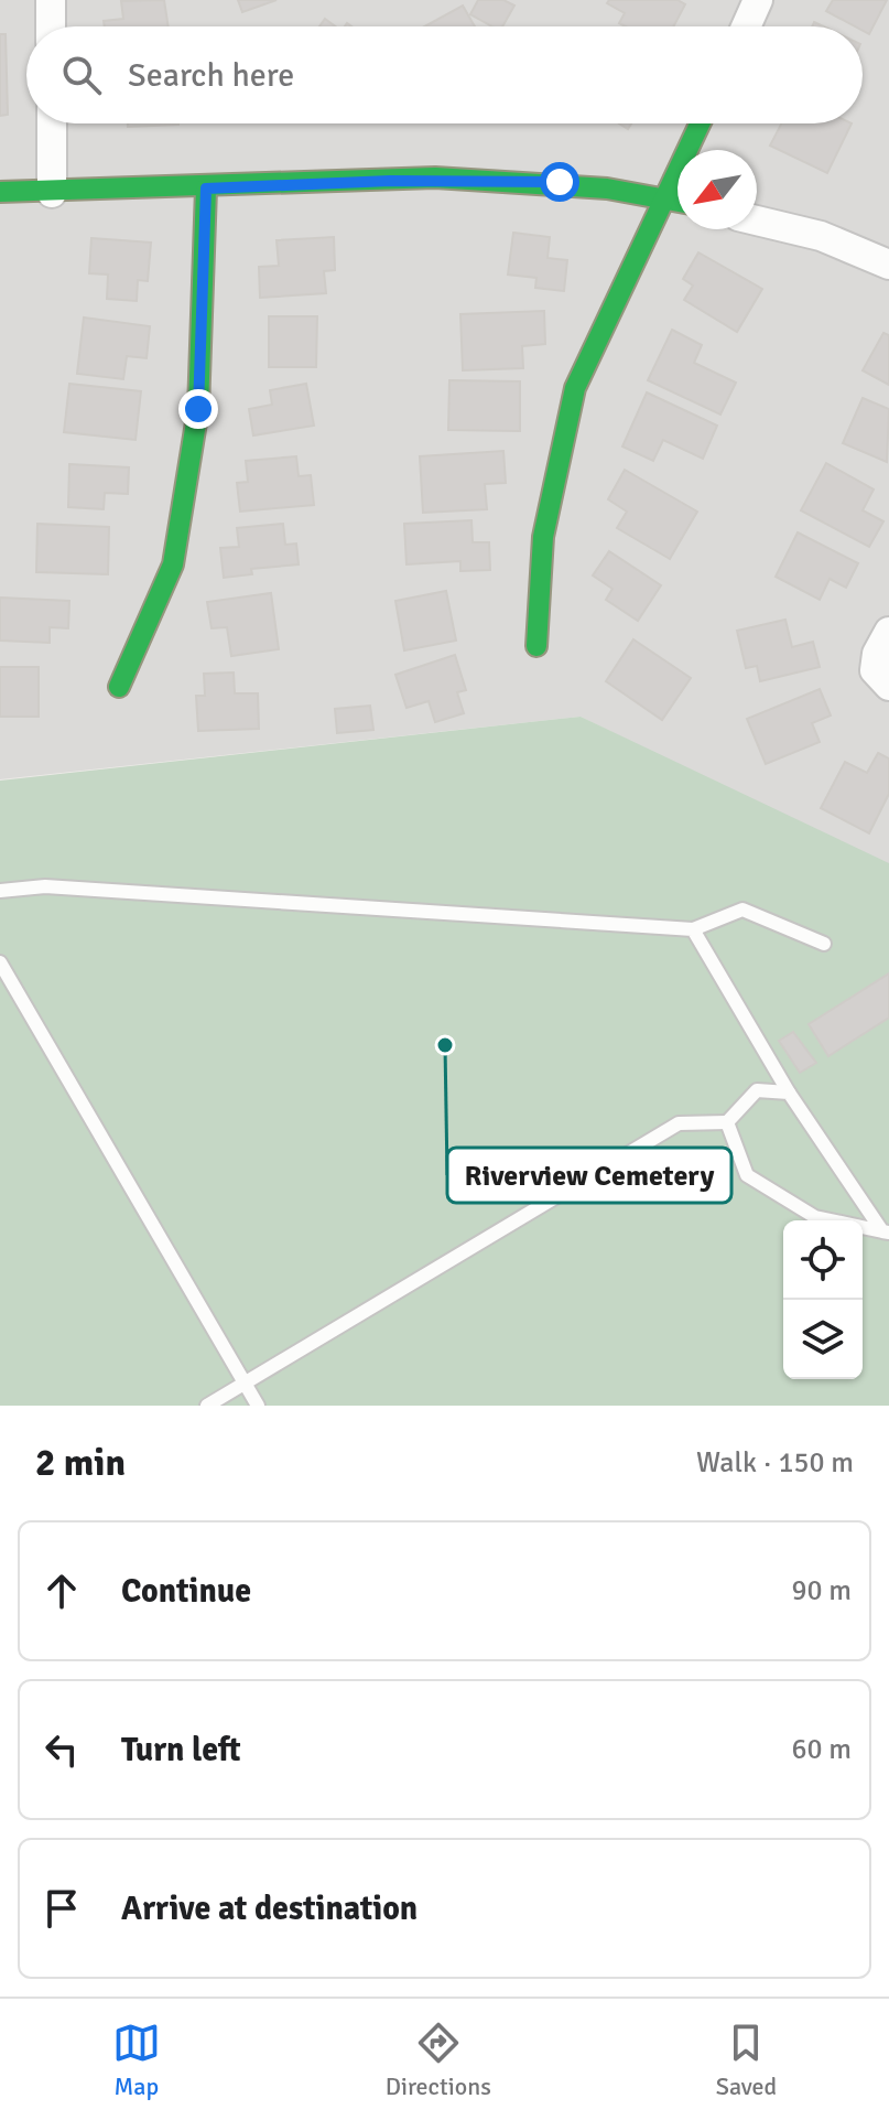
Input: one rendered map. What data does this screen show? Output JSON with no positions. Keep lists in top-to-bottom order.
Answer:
{
  "places": ["Riverview Cemetery"],
  "north": "bottom left",
  "page": {
    "search": "Search here",
    "heading": ["2 min", "Walk · 150 m"],
    "list": [
      ["Continue", "90 m"],
      ["Turn left", "60 m"],
      "Arrive at destination"
    ],
    "nav": ["Map", "Directions", "Saved"]
  }
}
